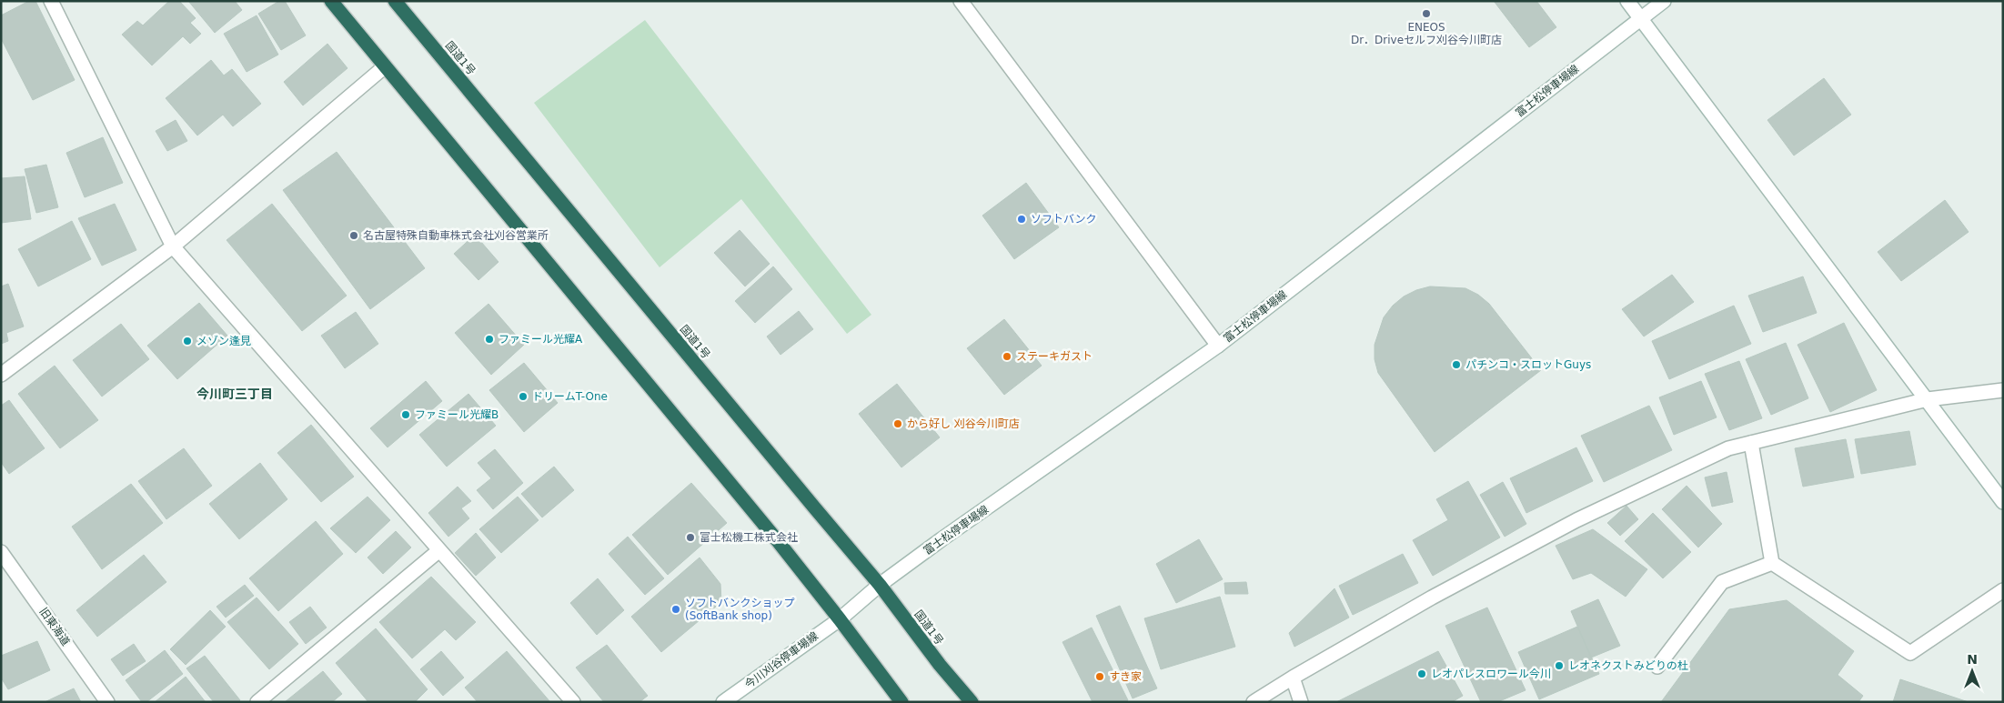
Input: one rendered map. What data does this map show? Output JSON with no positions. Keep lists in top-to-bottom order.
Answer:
{
  "streets": {
    "highway": ["国道1号"],
    "street": ["富士松停車場線", "旧東海道", "今川刈谷停車場線"]
  },
  "crossings": [
    ["国道1号", "富士松停車場線"],
    ["富士松停車場線", "今川刈谷停車場線"]
  ],
  "districts": ["今川町三丁目"],
  "places": [
    "ENEOS Dr．Driveセルフ刈谷今川町店",
    "ソフトバンク",
    "名古屋特殊自動車株式会社刈谷営業所",
    "ファミール光耀A",
    "メゾン逢見",
    "ステーキガスト",
    "パチンコ・スロットGuys",
    "ドリームT-One",
    "ファミール光耀B",
    "から好し 刈谷今川町店",
    "富士松機工株式会社",
    "ソフトバンクショップ (SoftBank shop)",
    "レオネクストみどりの杜",
    "レオパレスロワール今川",
    "すき家"
  ],
  "north": "top"
}
